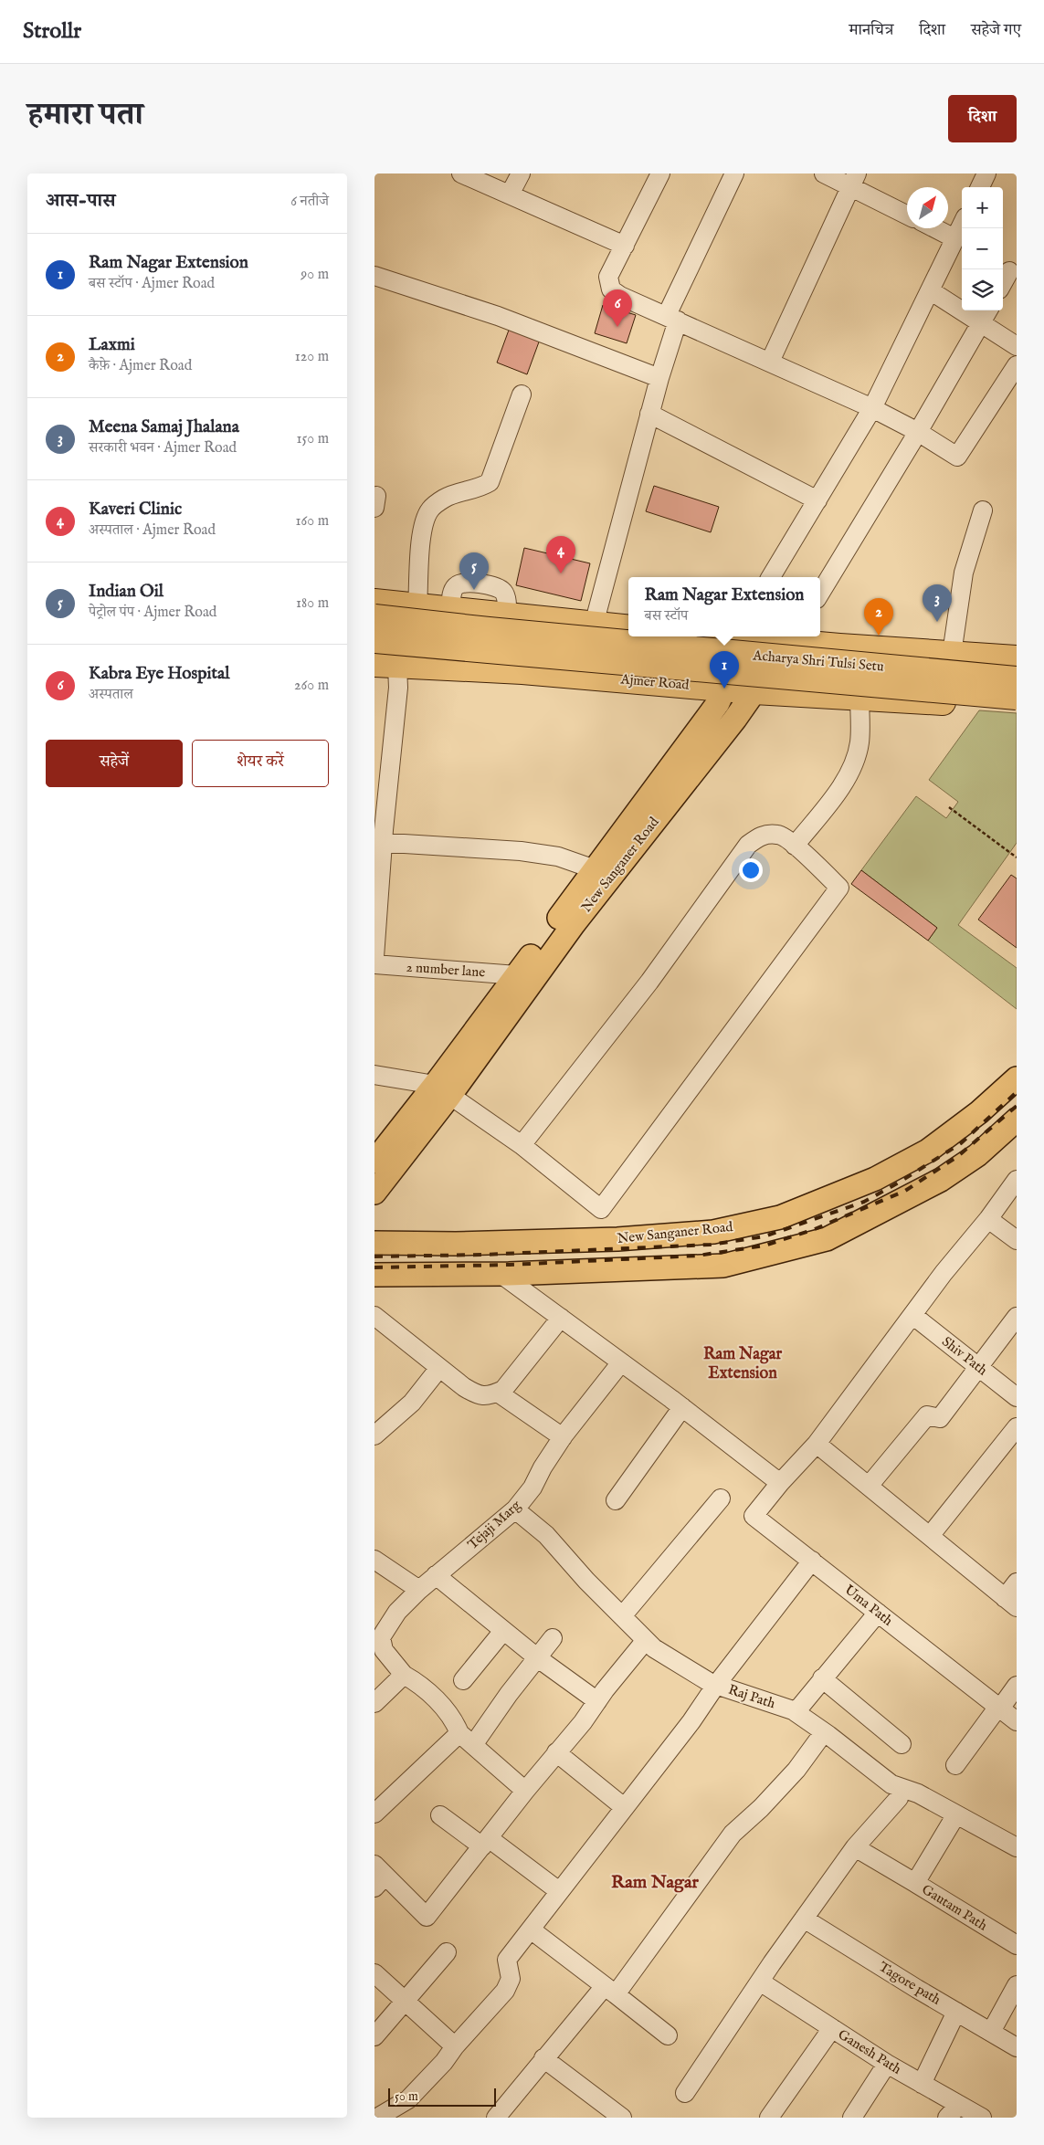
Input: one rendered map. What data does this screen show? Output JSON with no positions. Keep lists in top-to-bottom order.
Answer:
{
  "streets": {
    "highway": ["Acharya Shri Tulsi Setu", "Ajmer Road"],
    "main road": ["New Sanganer Road"],
    "street": [
      "2 number lane",
      "Shiv Path",
      "Tejaji Marg",
      "Uma Path",
      "Raj Path",
      "Gautam Path",
      "Tagore path",
      "Ganesh Path"
    ]
  },
  "crossings": [
    ["Ajmer Road", "New Sanganer Road"],
    ["New Sanganer Road", "2 number lane"],
    ["Tejaji Marg", "Raj Path"],
    ["Raj Path", "Gautam Path"]
  ],
  "districts": ["Ram Nagar Extension", "Ram Nagar"],
  "scale_bar": "50 m",
  "north": "top right",
  "page": {
    "header": "Strollr",
    "nav": ["मानचित्र", "दिशा", "सहेजे गए"],
    "title": "हमारा पता",
    "buttons": [
      "दिशा",
      ["सहेजें", "शेयर करें"]
    ],
    "heading": ["आस-पास", "6 नतीजे"],
    "map_buttons": ["+", "−"],
    "list": [
      {
        "mark": "1",
        "name": "Ram Nagar Extension",
        "note": "बस स्टॉप · Ajmer Road",
        "value": "90 m"
      },
      {
        "mark": "2",
        "name": "Laxmi",
        "note": "कैफ़े · Ajmer Road",
        "value": "120 m"
      },
      {
        "mark": "3",
        "name": "Meena Samaj Jhalana",
        "note": "सरकारी भवन · Ajmer Road",
        "value": "150 m"
      },
      {
        "mark": "4",
        "name": "Kaveri Clinic",
        "note": "अस्पताल · Ajmer Road",
        "value": "160 m"
      },
      {
        "mark": "5",
        "name": "Indian Oil",
        "note": "पेट्रोल पंप · Ajmer Road",
        "value": "180 m"
      },
      {
        "mark": "6",
        "name": "Kabra Eye Hospital",
        "note": "अस्पताल",
        "value": "260 m"
      }
    ],
    "pins": [
      "6",
      "4",
      "5",
      "3",
      "2",
      "1"
    ],
    "popup": ["Ram Nagar Extension", "बस स्टॉप"],
    "scale": "50 m"
  }
}
